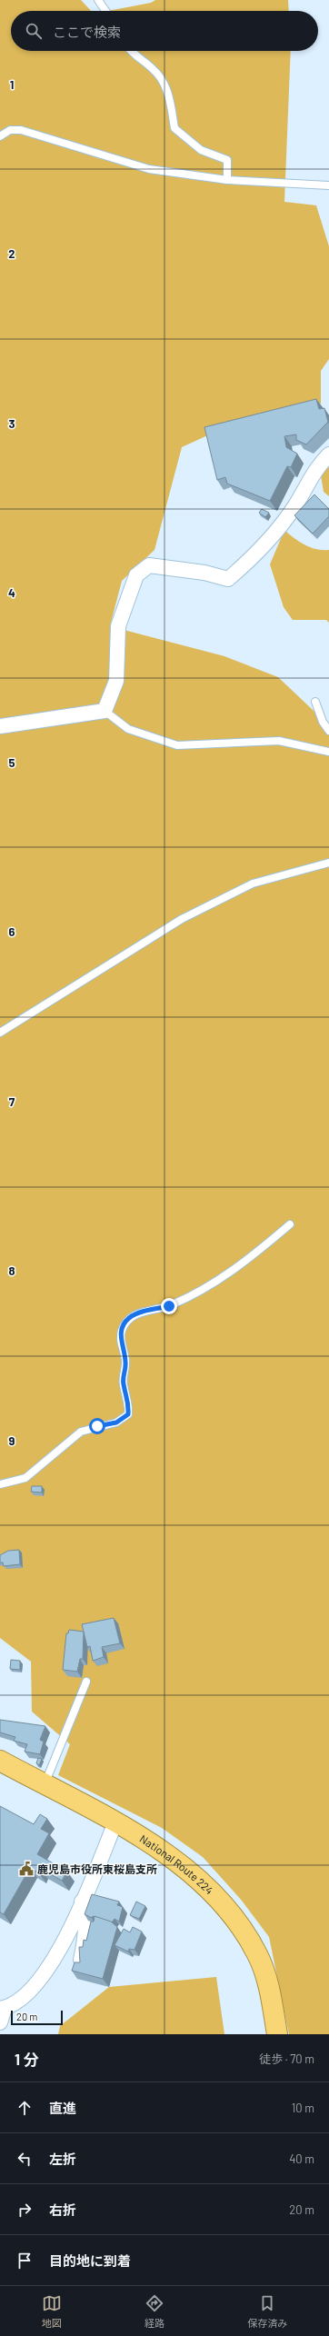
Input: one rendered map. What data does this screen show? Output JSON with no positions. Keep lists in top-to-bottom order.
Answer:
{
  "streets": {
    "highway": ["National Route 224"]
  },
  "places": {
    "public building": ["鹿児島市役所東桜島支所"]
  },
  "scale_bar": "20 m",
  "page": {
    "search": "ここで検索",
    "scale": "20 m",
    "heading": ["1 分", "徒歩 · 70 m"],
    "list": [
      ["直進", "10 m"],
      ["左折", "40 m"],
      ["右折", "20 m"],
      "目的地に到着"
    ],
    "nav": ["地図", "経路", "保存済み"]
  },
  "grid": {
    "rows": [
      "1",
      "2",
      "3",
      "4",
      "5",
      "6",
      "7",
      "8",
      "9"
    ]
  }
}
